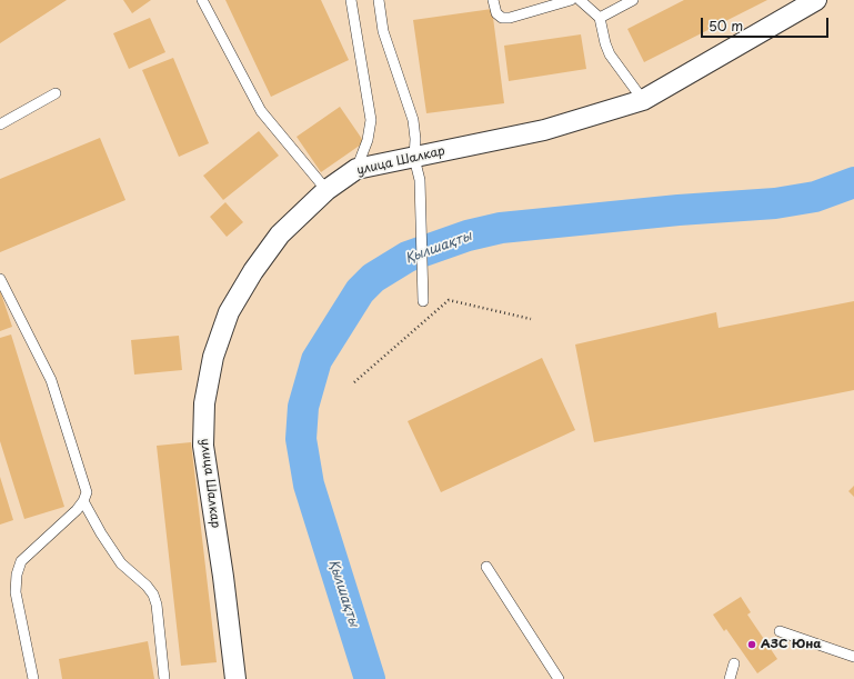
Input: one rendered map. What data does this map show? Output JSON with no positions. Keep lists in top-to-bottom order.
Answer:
{
  "streets": {
    "street": ["улица Шалкар"]
  },
  "water": ["Қылшақты"],
  "places": ["АЗС Юна"],
  "scale_bar": "50 m"
}
